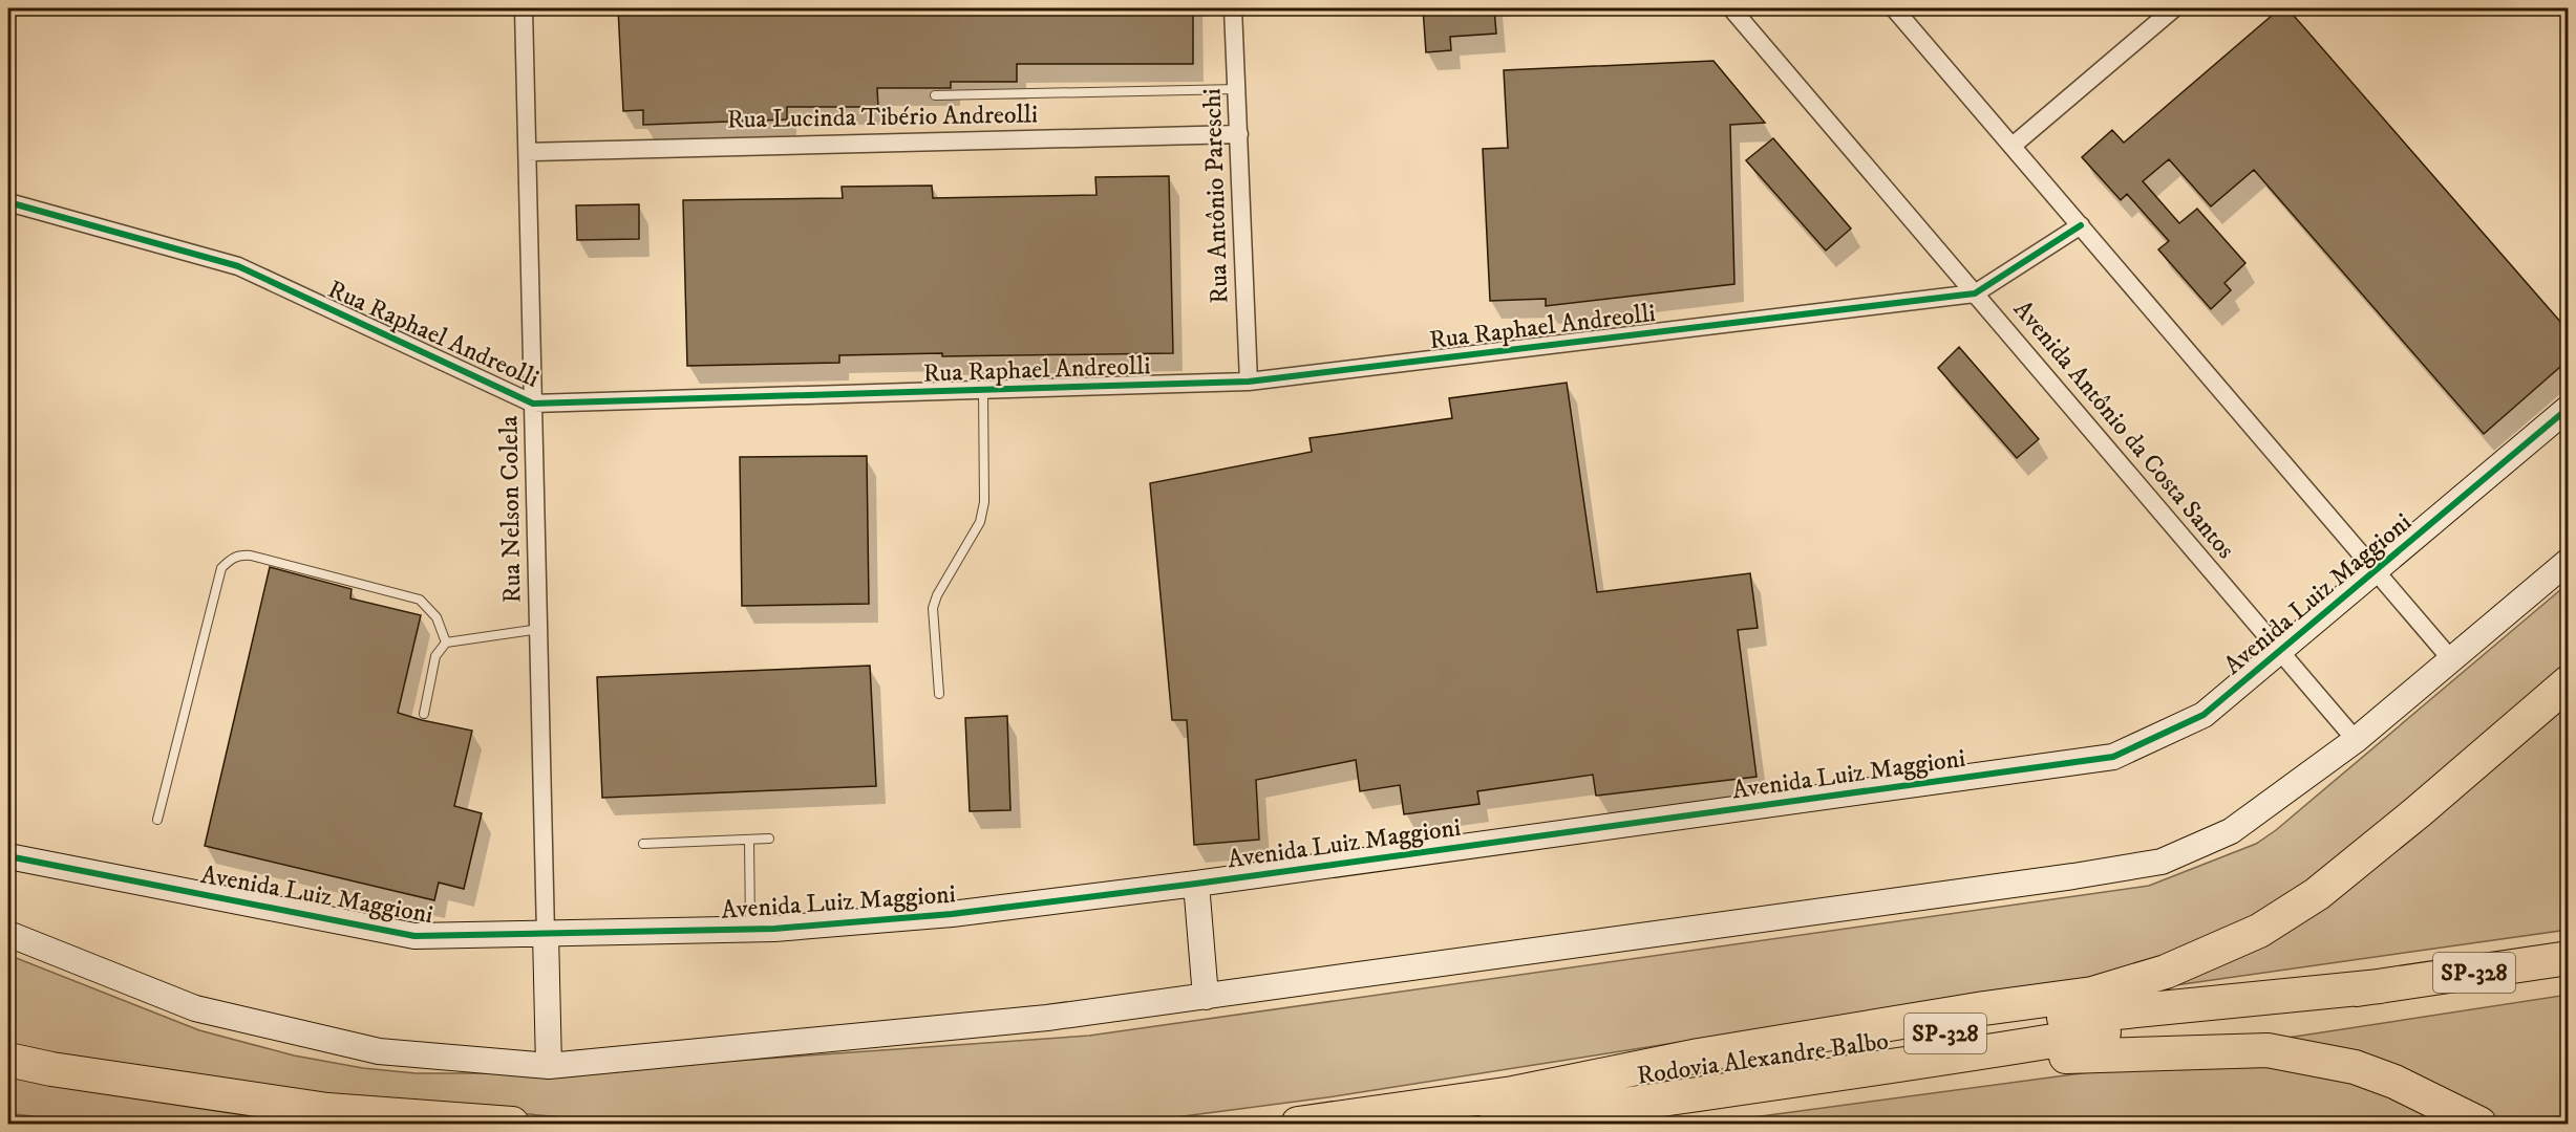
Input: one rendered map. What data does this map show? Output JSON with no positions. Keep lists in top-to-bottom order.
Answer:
{
  "streets": {
    "highway": ["SP-328", "Rodovia Alexandre Balbo"],
    "street": [
      "Rua Lucinda Tibério Andreolli",
      "Rua Antônio Pareschi",
      "Rua Raphael Andreolli",
      "Avenida Antônio da Costa Santos",
      "Rua Nelson Colela",
      "Avenida Luiz Maggioni"
    ]
  },
  "crossings": [
    ["Rua Lucinda Tibério Andreolli", "Rua Antônio Pareschi"],
    ["Rua Lucinda Tibério Andreolli", "Rua Nelson Colela"],
    ["Rua Antônio Pareschi", "Rua Raphael Andreolli"],
    ["Rua Raphael Andreolli", "Avenida Antônio da Costa Santos"],
    ["Rua Raphael Andreolli", "Rua Nelson Colela"],
    ["Avenida Antônio da Costa Santos", "Avenida Luiz Maggioni"],
    ["Rua Nelson Colela", "Avenida Luiz Maggioni"]
  ]
}
